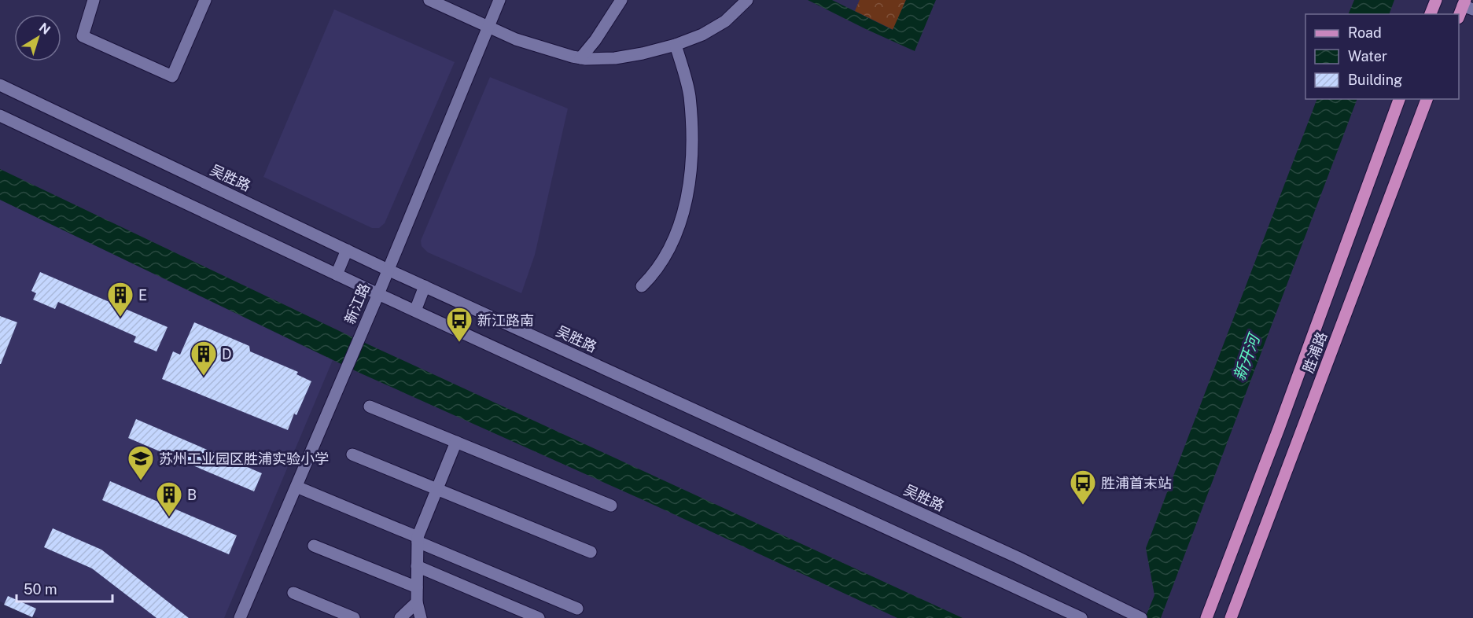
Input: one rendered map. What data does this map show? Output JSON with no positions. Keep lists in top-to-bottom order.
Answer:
{
  "streets": {
    "main road": ["胜浦路"],
    "street": ["吴胜路", "新江路"]
  },
  "crossings": [
    ["吴胜路", "新江路"]
  ],
  "water": ["新开河"],
  "places": {
    "building": ["E", "D", "B"],
    "bus stop": ["新江路南", "胜浦首末站"],
    "school or university": ["苏州工业园区胜浦实验小学"]
  },
  "legend": ["Road", "Water", "Building"],
  "scale_bar": "50 m",
  "north": "top right"
}
